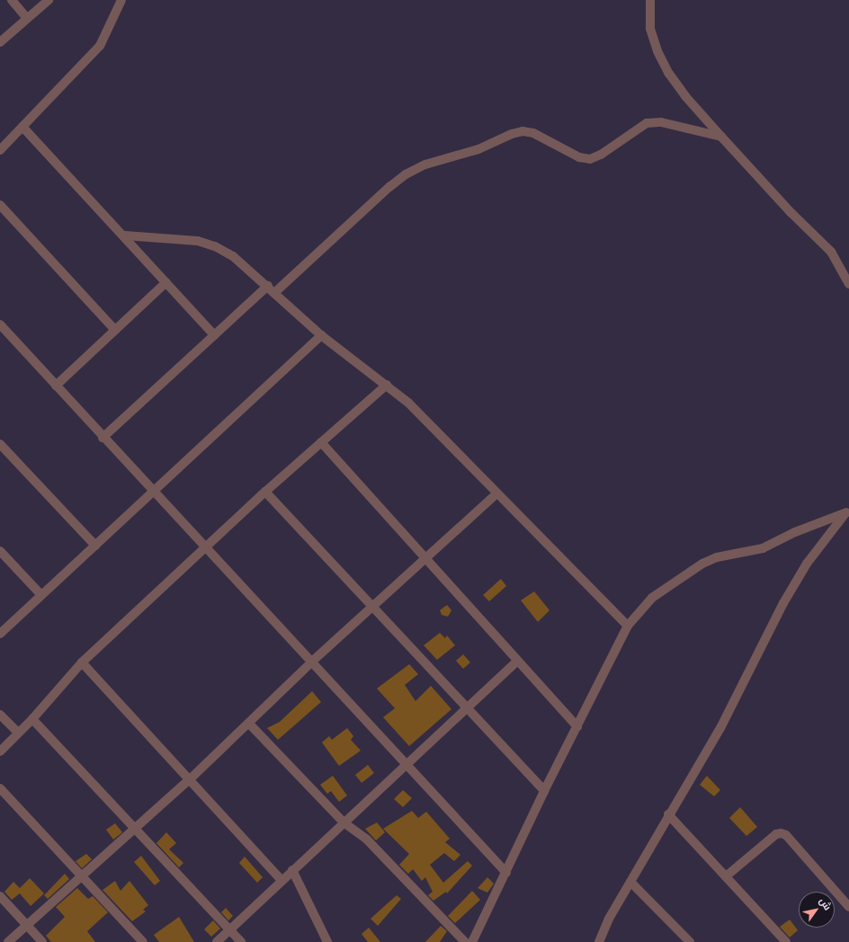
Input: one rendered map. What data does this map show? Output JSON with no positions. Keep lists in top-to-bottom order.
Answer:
{
  "north": "top right"
}
